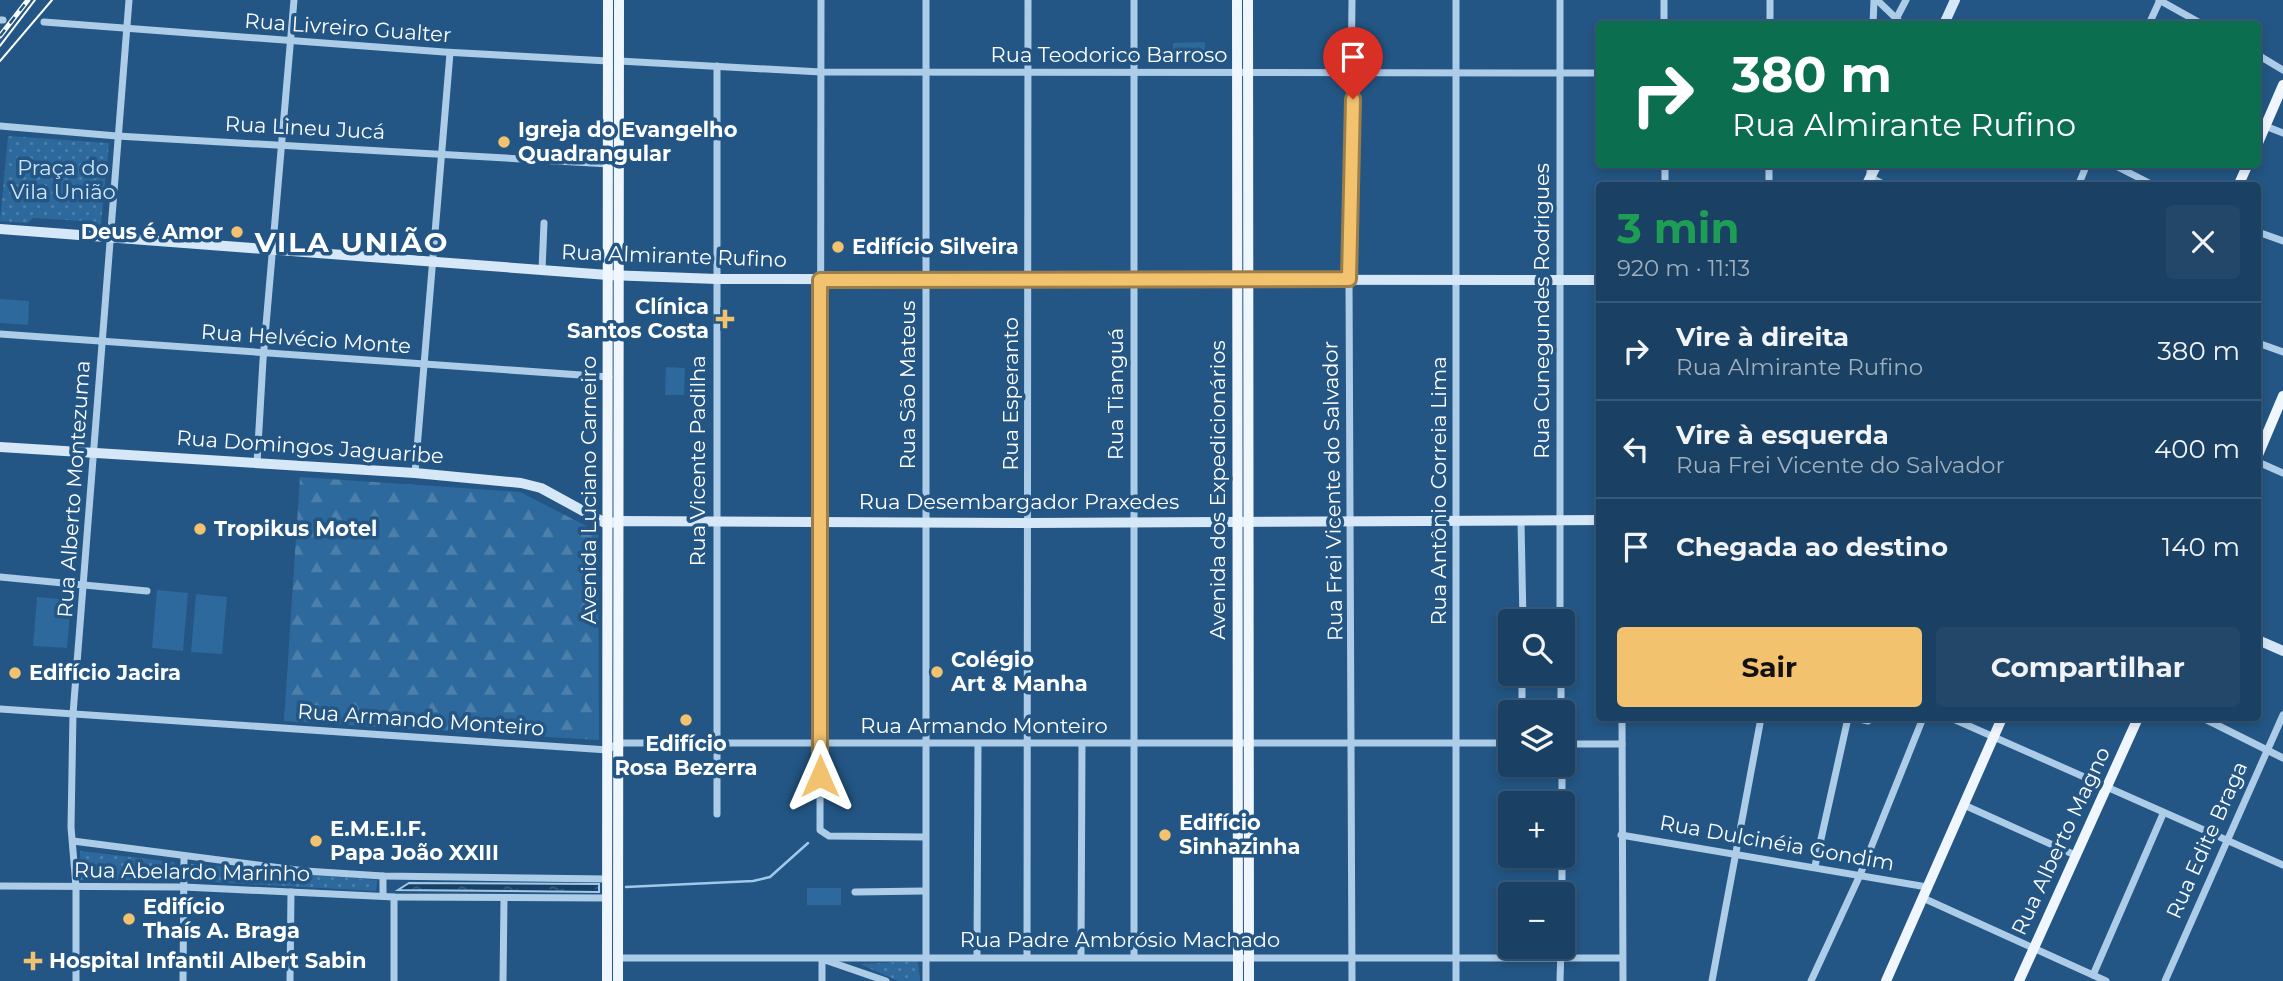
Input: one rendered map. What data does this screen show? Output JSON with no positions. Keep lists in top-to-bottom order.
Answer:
{
  "streets": {
    "main road": ["Avenida Luciano Carneiro", "Avenida dos Expedicionários", "Rua Alberto Magno"],
    "street": [
      "Rua Livreiro Gualter",
      "Rua Teodorico Barroso",
      "Rua Lineu Jucá",
      "Rua Almirante Rufino",
      "Rua Cunegundes Rodrigues",
      "Rua Helvécio Monte",
      "Rua São Mateus",
      "Rua Esperanto",
      "Rua Tianguá",
      "Rua Domingos Jaguaribe",
      "Rua Vicente Padilha",
      "Rua Alberto Montezuma",
      "Rua Frei Vicente do Salvador",
      "Rua Antônio Correia Lima",
      "Rua Desembargador Praxedes",
      "Rua Armando Monteiro",
      "Rua Edite Braga",
      "Rua Dulcinéia Gondim",
      "Rua Abelardo Marinho",
      "Rua Padre Ambrósio Machado"
    ]
  },
  "crossings": [
    ["Rua Livreiro Gualter", "Rua Teodorico Barroso"],
    ["Rua Livreiro Gualter", "Rua Alberto Montezuma"],
    ["Rua Livreiro Gualter", "Avenida Luciano Carneiro"],
    ["Rua Teodorico Barroso", "Rua Cunegundes Rodrigues"],
    ["Rua Teodorico Barroso", "Rua São Mateus"],
    ["Rua Teodorico Barroso", "Rua Esperanto"],
    ["Rua Teodorico Barroso", "Rua Tianguá"],
    ["Rua Teodorico Barroso", "Rua Vicente Padilha"],
    ["Rua Teodorico Barroso", "Avenida Luciano Carneiro"],
    ["Rua Teodorico Barroso", "Avenida dos Expedicionários"],
    ["Rua Teodorico Barroso", "Rua Frei Vicente do Salvador"],
    ["Rua Teodorico Barroso", "Rua Antônio Correia Lima"],
    ["Rua Lineu Jucá", "Rua Alberto Montezuma"],
    ["Rua Lineu Jucá", "Avenida Luciano Carneiro"],
    ["Rua Almirante Rufino", "Rua Cunegundes Rodrigues"],
    ["Rua Almirante Rufino", "Rua São Mateus"],
    ["Rua Almirante Rufino", "Rua Esperanto"],
    ["Rua Almirante Rufino", "Rua Tianguá"],
    ["Rua Almirante Rufino", "Rua Vicente Padilha"],
    ["Rua Almirante Rufino", "Rua Alberto Montezuma"],
    ["Rua Almirante Rufino", "Avenida Luciano Carneiro"],
    ["Rua Almirante Rufino", "Avenida dos Expedicionários"],
    ["Rua Almirante Rufino", "Rua Frei Vicente do Salvador"],
    ["Rua Almirante Rufino", "Rua Antônio Correia Lima"],
    ["Rua Cunegundes Rodrigues", "Rua Desembargador Praxedes"],
    ["Rua Helvécio Monte", "Rua Alberto Montezuma"],
    ["Rua Helvécio Monte", "Avenida Luciano Carneiro"],
    ["Rua São Mateus", "Rua Desembargador Praxedes"],
    ["Rua São Mateus", "Rua Armando Monteiro"],
    ["Rua São Mateus", "Rua Padre Ambrósio Machado"],
    ["Rua Esperanto", "Rua Desembargador Praxedes"],
    ["Rua Esperanto", "Rua Armando Monteiro"],
    ["Rua Esperanto", "Rua Padre Ambrósio Machado"],
    ["Rua Tianguá", "Rua Desembargador Praxedes"],
    ["Rua Tianguá", "Rua Armando Monteiro"],
    ["Rua Tianguá", "Rua Padre Ambrósio Machado"],
    ["Rua Domingos Jaguaribe", "Rua Alberto Montezuma"],
    ["Rua Domingos Jaguaribe", "Avenida Luciano Carneiro"],
    ["Rua Domingos Jaguaribe", "Rua Desembargador Praxedes"],
    ["Rua Vicente Padilha", "Rua Desembargador Praxedes"],
    ["Rua Vicente Padilha", "Rua Armando Monteiro"],
    ["Rua Alberto Montezuma", "Rua Armando Monteiro"],
    ["Rua Alberto Montezuma", "Rua Abelardo Marinho"],
    ["Avenida Luciano Carneiro", "Rua Desembargador Praxedes"],
    ["Avenida Luciano Carneiro", "Rua Armando Monteiro"],
    ["Avenida Luciano Carneiro", "Rua Abelardo Marinho"],
    ["Avenida Luciano Carneiro", "Rua Padre Ambrósio Machado"],
    ["Avenida dos Expedicionários", "Rua Desembargador Praxedes"],
    ["Avenida dos Expedicionários", "Rua Armando Monteiro"],
    ["Avenida dos Expedicionários", "Rua Padre Ambrósio Machado"],
    ["Rua Frei Vicente do Salvador", "Rua Desembargador Praxedes"],
    ["Rua Frei Vicente do Salvador", "Rua Armando Monteiro"],
    ["Rua Frei Vicente do Salvador", "Rua Padre Ambrósio Machado"],
    ["Rua Antônio Correia Lima", "Rua Desembargador Praxedes"],
    ["Rua Antônio Correia Lima", "Rua Armando Monteiro"],
    ["Rua Antônio Correia Lima", "Rua Padre Ambrósio Machado"],
    ["Rua Alberto Magno", "Rua Dulcinéia Gondim"]
  ],
  "districts": ["VILA UNIÃO"],
  "parks": ["Praça do Vila União"],
  "places": {
    "other": [
      "Igreja do Evangelho Quadrangular",
      "Deus é Amor",
      "Edifício Silveira",
      "Tropikus Motel",
      "Colégio Art & Manha",
      "Edifício Jacira",
      "Edifício Rosa Bezerra",
      "Edifício Sinhazinha",
      "E.M.E.I.F. Papa João XXIII",
      "Edifício Thaís A. Braga"
    ],
    "health": ["Clínica Santos Costa", "Hospital Infantil Albert Sabin"]
  },
  "page": {
    "turn": ["380 m", "Rua Almirante Rufino"],
    "heading": ["3 min", "920 m · 11:13"],
    "list": [
      {
        "name": "Vire à direita",
        "note": "Rua Almirante Rufino",
        "value": "380 m"
      },
      {
        "name": "Vire à esquerda",
        "note": "Rua Frei Vicente do Salvador",
        "value": "400 m"
      },
      {
        "name": "Chegada ao destino",
        "value": "140 m"
      }
    ],
    "map_buttons": ["+", "−"],
    "buttons": ["Sair", "Compartilhar"]
  }
}
